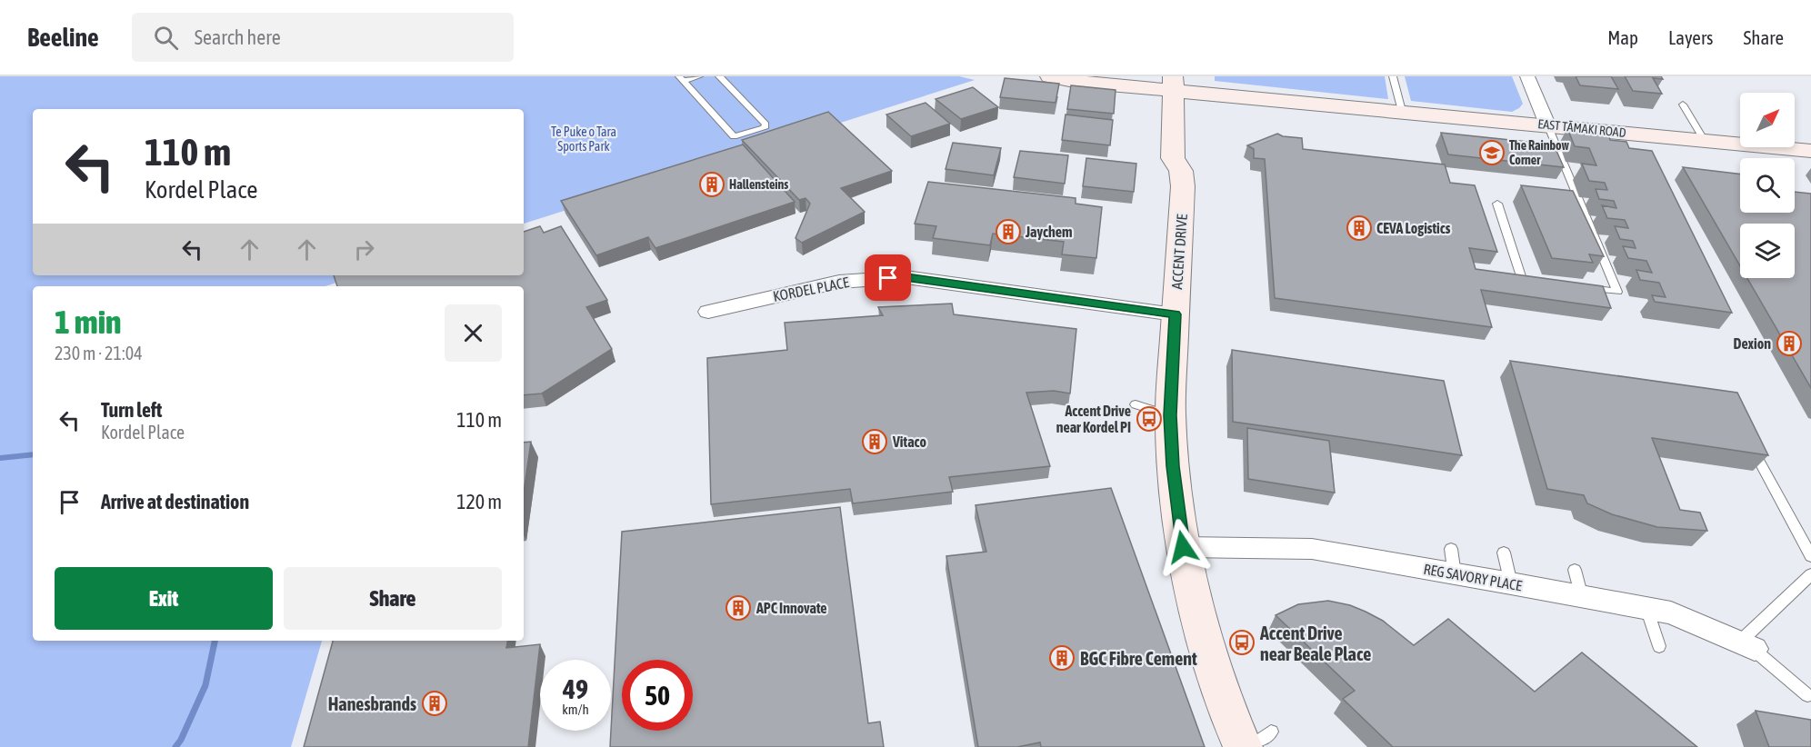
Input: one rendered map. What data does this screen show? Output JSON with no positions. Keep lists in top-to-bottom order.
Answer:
{
  "streets": {
    "main road": ["EAST TĀMAKI ROAD", "ACCENT DRIVE"],
    "street": ["KORDEL PLACE", "REG SAVORY PLACE"]
  },
  "crossings": [
    ["EAST TĀMAKI ROAD", "ACCENT DRIVE"],
    ["ACCENT DRIVE", "KORDEL PLACE"],
    ["ACCENT DRIVE", "REG SAVORY PLACE"]
  ],
  "parks": ["Te Puke o Tara Sports Park"],
  "places": {
    "school or university": ["The Rainbow Corner"],
    "building": [
      "Hallensteins",
      "CEVA Logistics",
      "Jaychem",
      "Dexion",
      "Vitaco",
      "APC Innovate",
      "BGC Fibre Cement",
      "Hanesbrands"
    ],
    "bus stop": ["Accent Drive near Kordel PI", "Accent Drive near Beale Place"]
  },
  "north": "top right",
  "page": {
    "header": "Beeline",
    "search": "Search here",
    "nav": ["Map", "Layers", "Share"],
    "turn": ["110 m", "Kordel Place"],
    "heading": ["1 min", "230 m · 21:04"],
    "list": [
      {
        "name": "Turn left",
        "note": "Kordel Place",
        "value": "110 m"
      },
      {
        "name": "Arrive at destination",
        "value": "120 m"
      }
    ],
    "buttons": ["Exit", "Share"],
    "speed": "49 km/h",
    "limit": "50"
  }
}
